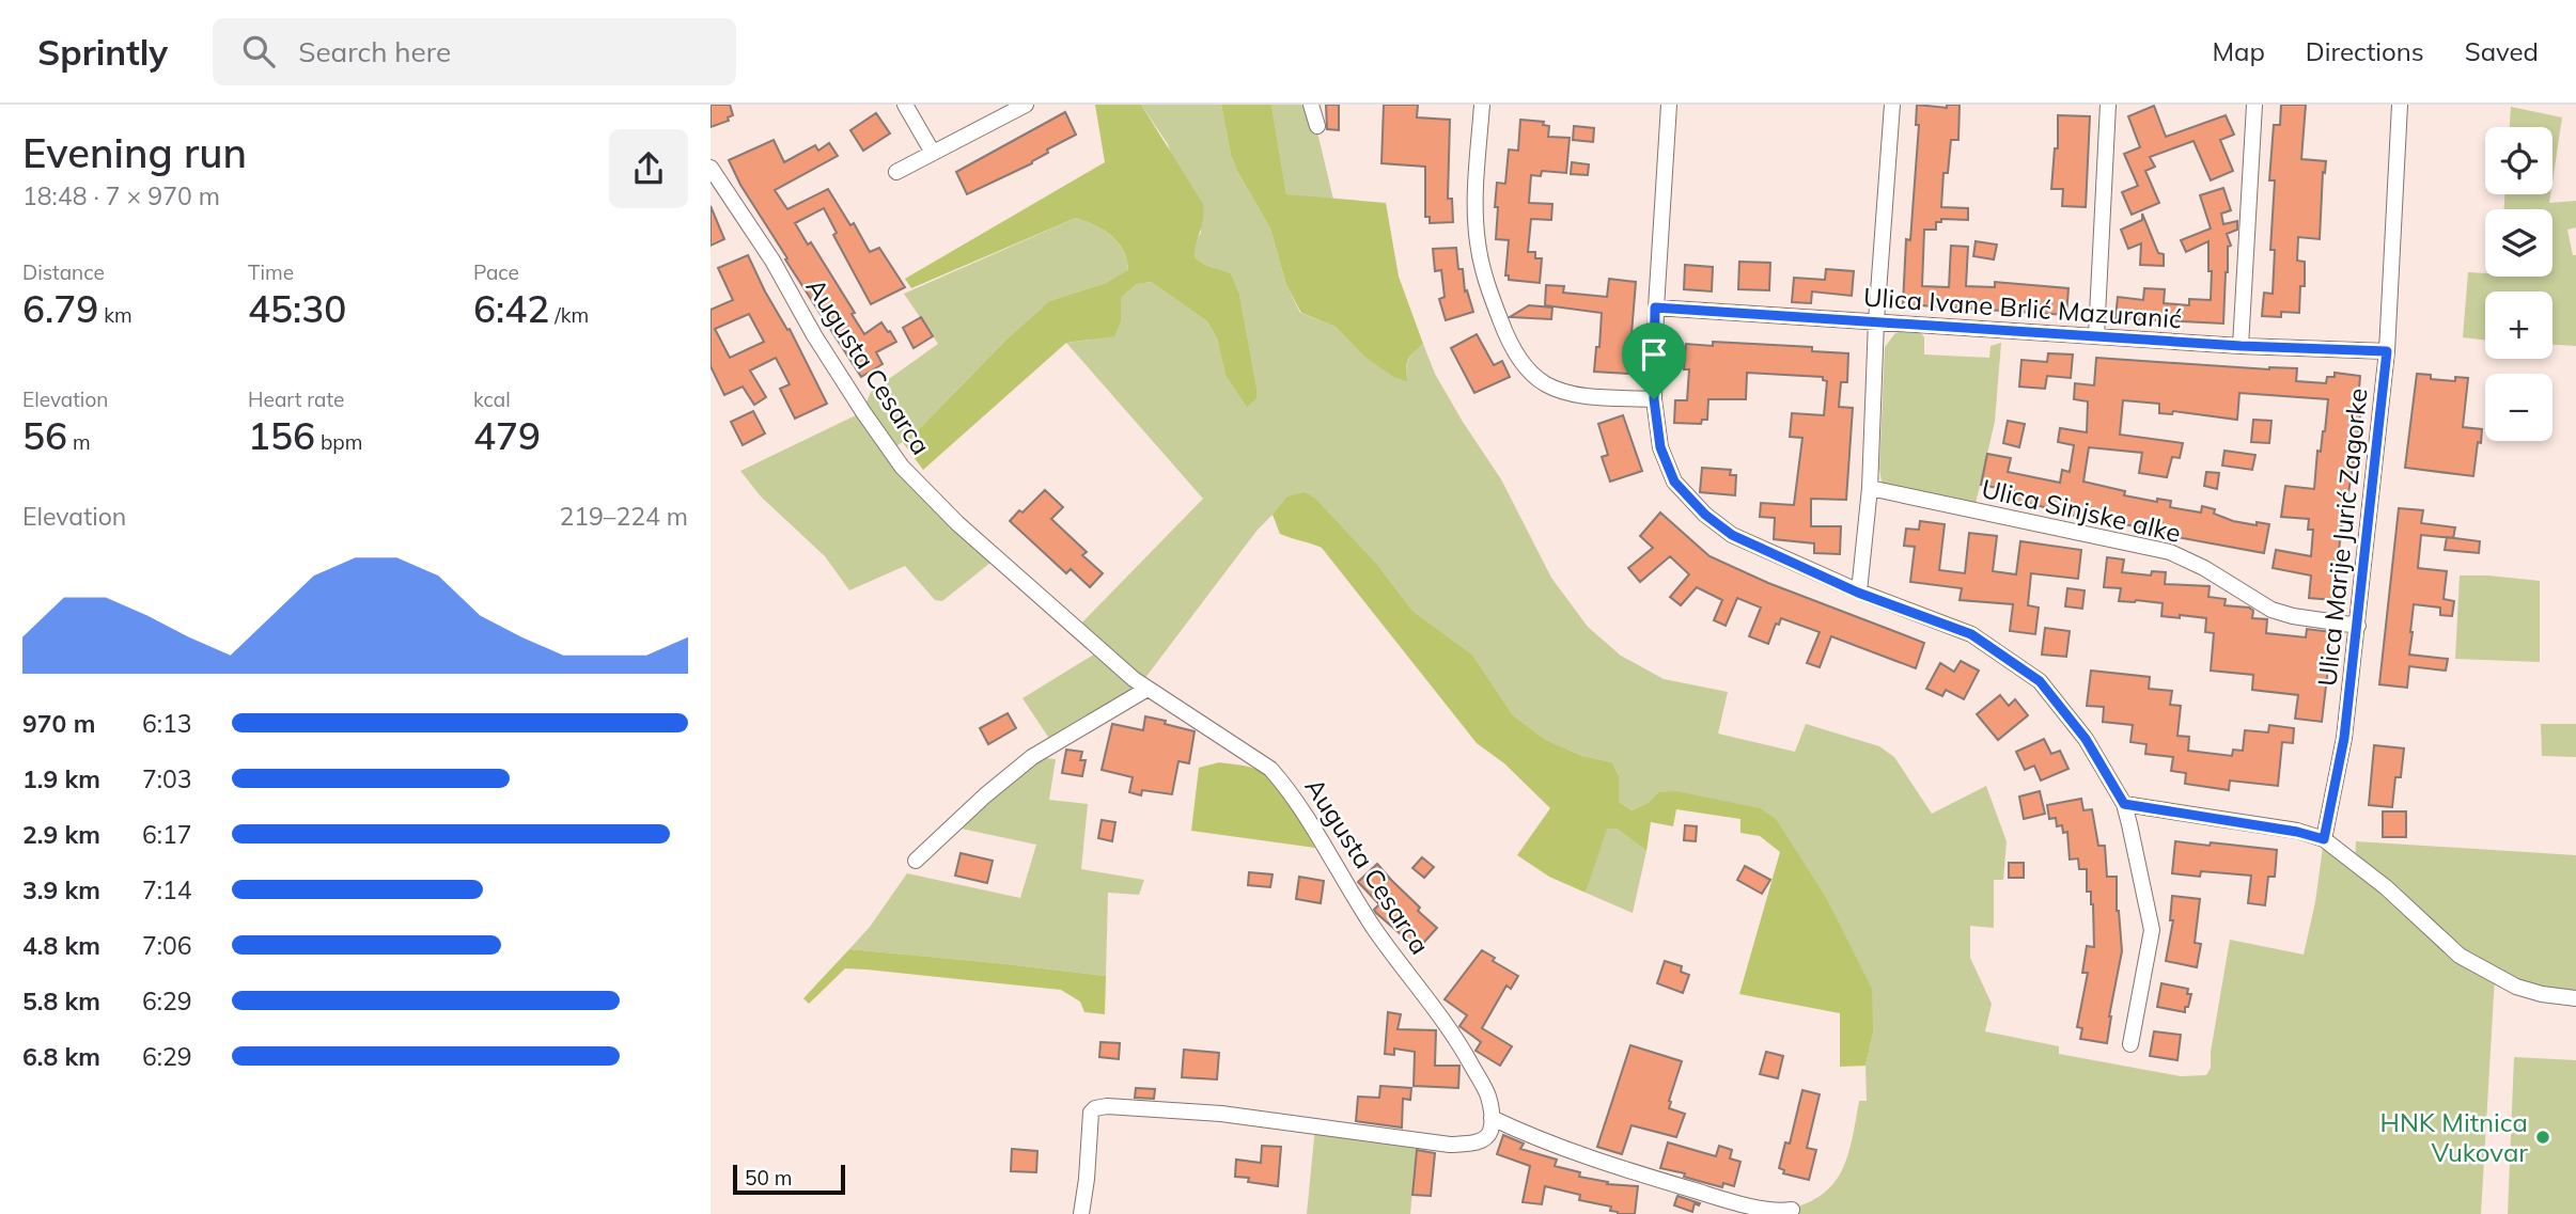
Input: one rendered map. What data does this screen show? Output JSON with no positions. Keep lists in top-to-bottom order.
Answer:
{
  "streets": {
    "street": [
      "Ulica Ivane Brlić Mazuranić",
      "Augusta Cesarca",
      "Ulica Sinjske alke",
      "Ulica Marije Jurić Zagorke"
    ]
  },
  "crossings": [
    ["Ulica Ivane Brlić Mazuranić", "Ulica Marije Jurić Zagorke"],
    ["Ulica Sinjske alke", "Ulica Marije Jurić Zagorke"]
  ],
  "places": ["HNK Mitnica Vukovar"],
  "scale_bar": "50 m",
  "page": {
    "header": "Sprintly",
    "search": "Search here",
    "nav": ["Map", "Directions", "Saved"],
    "heading": ["Evening run", "18:48 · 7 × 970 m"],
    "map_buttons": ["+", "−"],
    "stats": [
      ["Distance", "6.79 km"],
      ["Time", "45:30"],
      ["Pace", "6:42 /km"],
      ["Elevation", "56 m"],
      ["Heart rate", "156 bpm"],
      ["kcal", "479"]
    ],
    "chart": ["Elevation", "219–224 m"],
    "list": [
      {
        "name": "970 m",
        "note": "6:13"
      },
      {
        "name": "1.9 km",
        "note": "7:03"
      },
      {
        "name": "2.9 km",
        "note": "6:17"
      },
      {
        "name": "3.9 km",
        "note": "7:14"
      },
      {
        "name": "4.8 km",
        "note": "7:06"
      },
      {
        "name": "5.8 km",
        "note": "6:29"
      },
      {
        "name": "6.8 km",
        "note": "6:29"
      }
    ],
    "scale": "50 m"
  }
}
